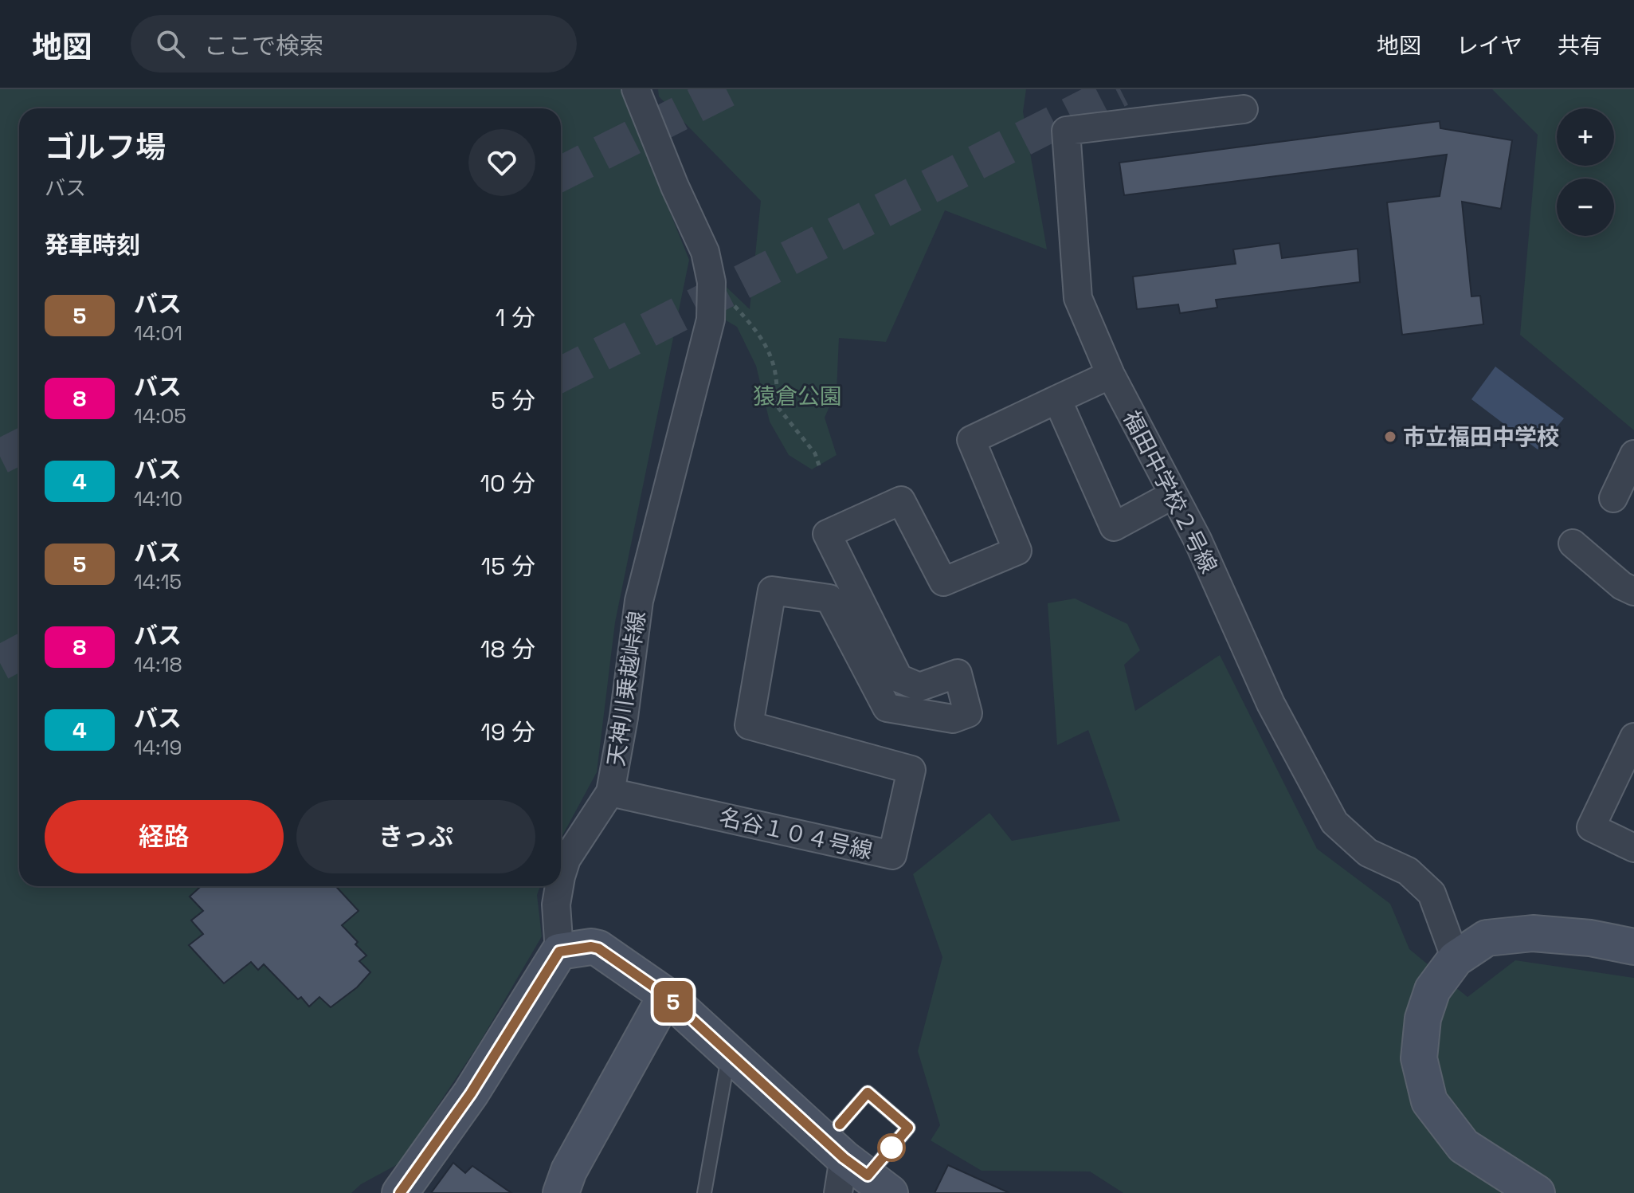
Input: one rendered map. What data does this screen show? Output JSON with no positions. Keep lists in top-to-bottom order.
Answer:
{
  "streets": {
    "street": ["福田中学校２号線", "天神川乗越峠線", "名谷１０４号線"]
  },
  "crossings": [
    ["天神川乗越峠線", "名谷１０４号線"]
  ],
  "parks": ["猿倉公園"],
  "places": ["市立福田中学校"],
  "lines": ["bus line 5"],
  "page": {
    "header": "地図",
    "search": "ここで検索",
    "nav": ["地図", "レイヤ", "共有"],
    "on_map": "5",
    "map_buttons": ["+", "−"],
    "heading": [
      ["ゴルフ場", "バス"],
      "発車時刻"
    ],
    "list": [
      {
        "mark": "5",
        "name": "バス",
        "note": "14:01",
        "value": "1 分"
      },
      {
        "mark": "8",
        "name": "バス",
        "note": "14:05",
        "value": "5 分"
      },
      {
        "mark": "4",
        "name": "バス",
        "note": "14:10",
        "value": "10 分"
      },
      {
        "mark": "5",
        "name": "バス",
        "note": "14:15",
        "value": "15 分"
      },
      {
        "mark": "8",
        "name": "バス",
        "note": "14:18",
        "value": "18 分"
      },
      {
        "mark": "4",
        "name": "バス",
        "note": "14:19",
        "value": "19 分"
      }
    ],
    "buttons": ["経路", "きっぷ"]
  }
}
